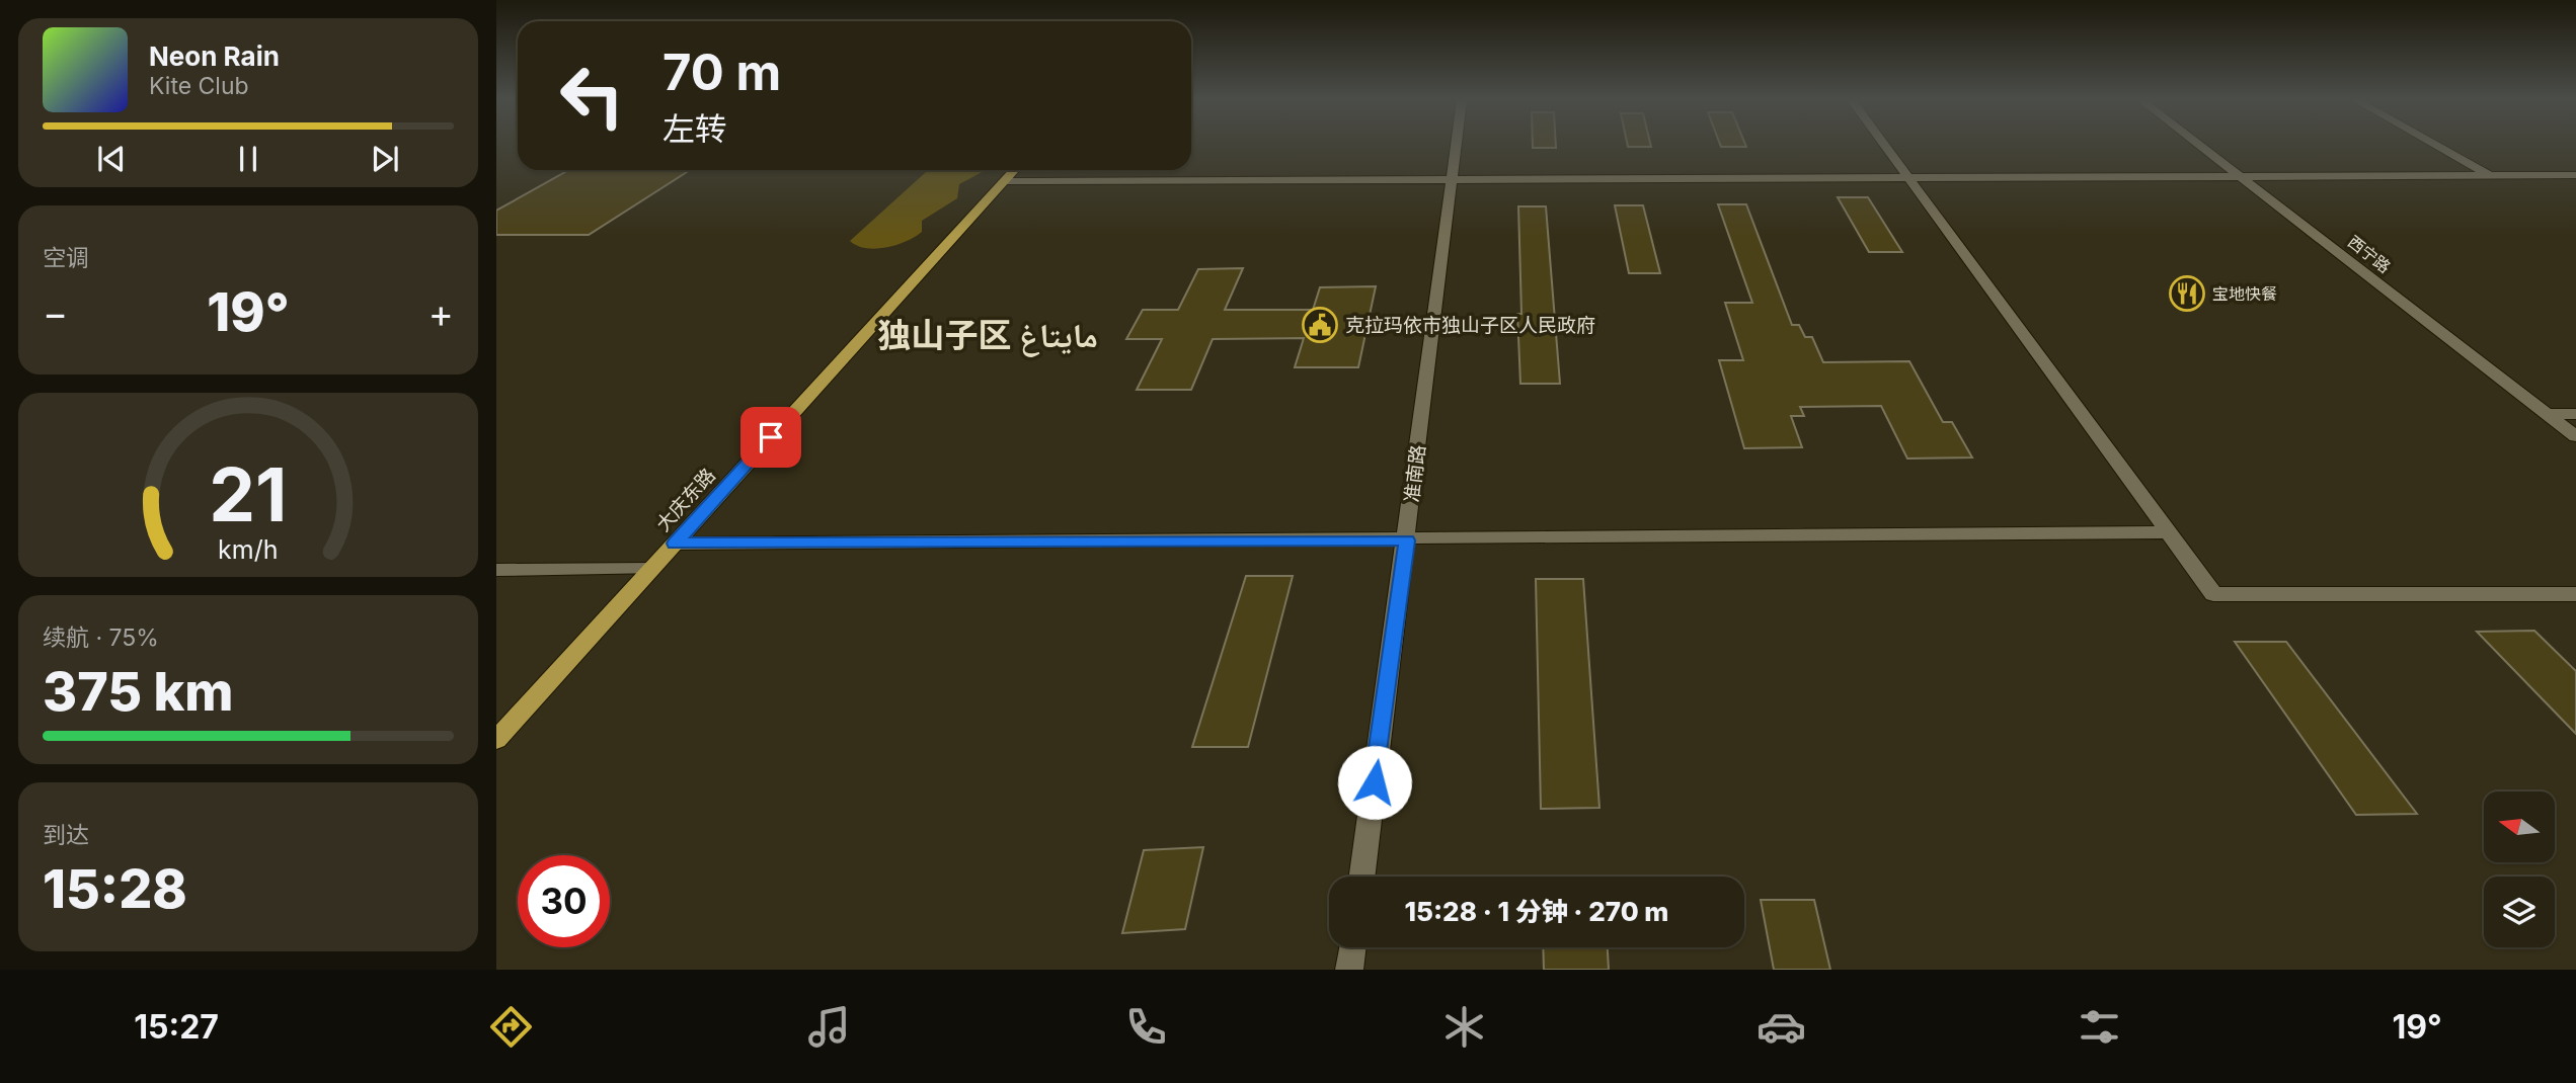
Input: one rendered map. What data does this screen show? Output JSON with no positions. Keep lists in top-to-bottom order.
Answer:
{
  "streets": {
    "main road": ["大庆东路"],
    "street": ["西宁路", "准南路"]
  },
  "districts": ["独山子区 مايتاغ"],
  "places": {
    "restaurant": ["宝地快餐"],
    "public building": ["克拉玛依市独山子区人民政府"]
  },
  "north": "left",
  "page": {
    "turn": ["70 m", "左转"],
    "song": ["Neon Rain", "Kite Club"],
    "tile": [
      "空调",
      ["续航 · 75%", "375 km"],
      ["到达", "15:28"]
    ],
    "heat": ["−", "19°", "+"],
    "limit": "30",
    "trip": "15:28 · 1 分钟 · 270 m",
    "tabs": ["15:27", "19°"],
    "gauge": ["21", "km/h"]
  }
}
